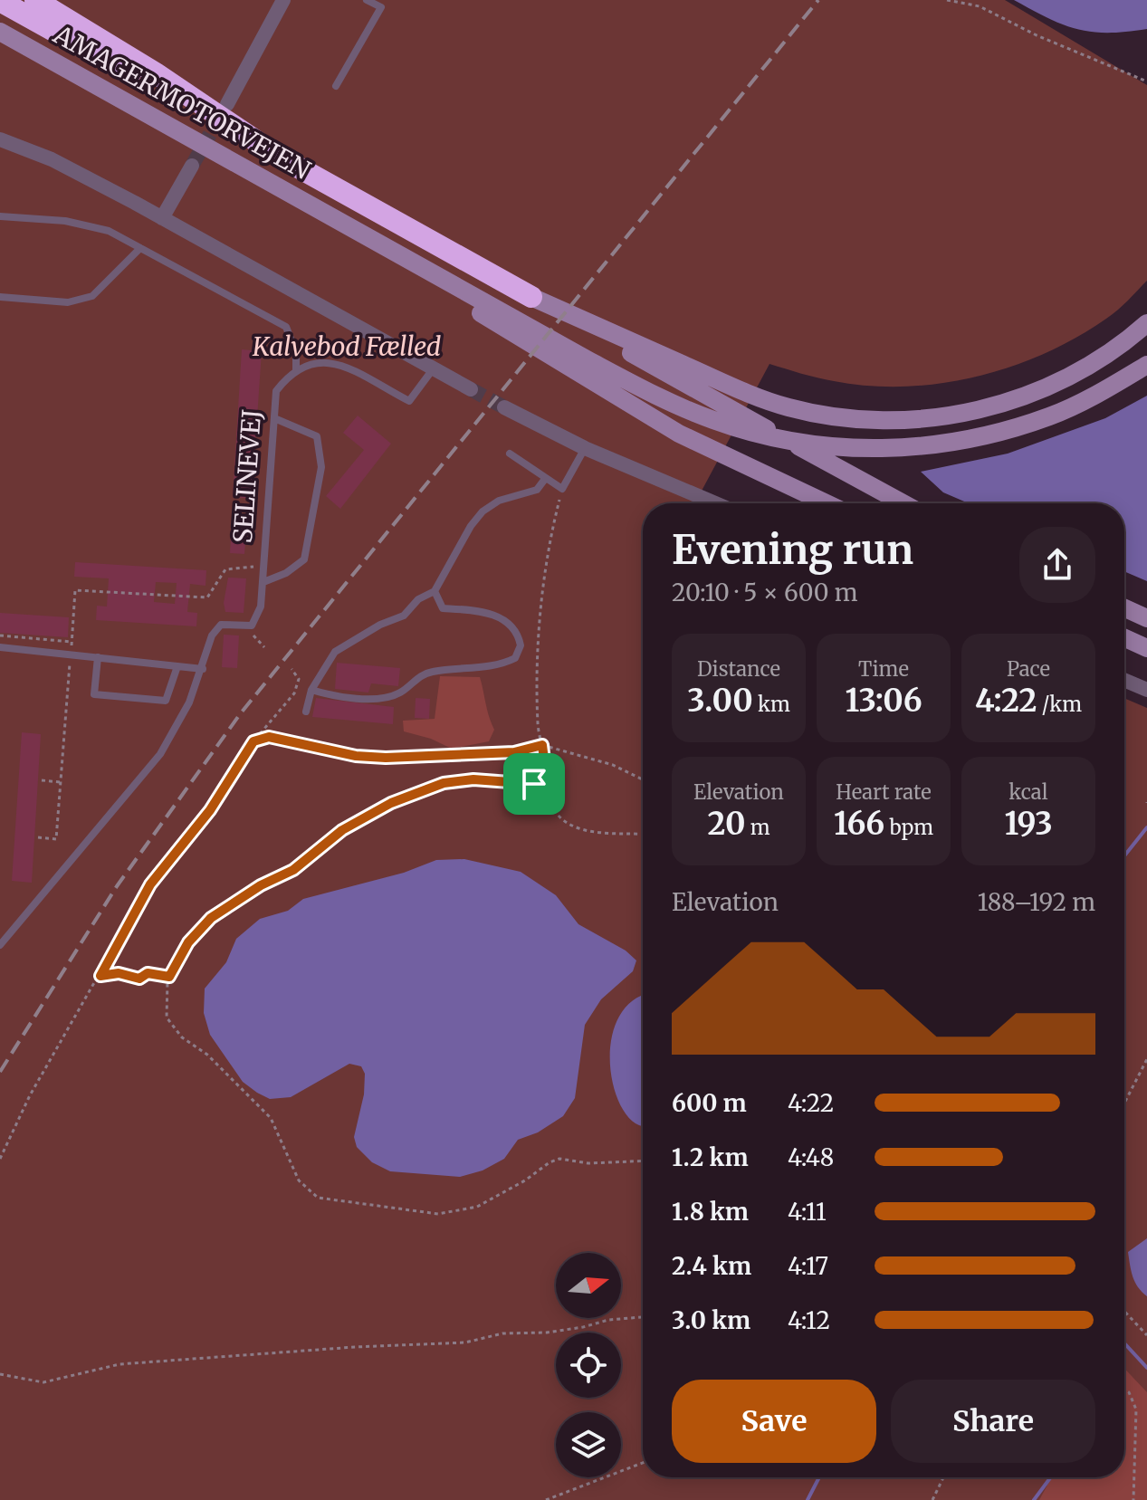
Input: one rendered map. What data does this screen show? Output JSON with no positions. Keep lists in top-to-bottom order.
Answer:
{
  "streets": {
    "highway": ["AMAGERMOTORVEJEN"],
    "lane": ["SELINEVEJ"]
  },
  "parks": ["Kalvebod Fælled"],
  "north": "right",
  "page": {
    "heading": ["Evening run", "20:10 · 5 × 600 m"],
    "stats": [
      ["Distance", "3.00 km"],
      ["Time", "13:06"],
      ["Pace", "4:22 /km"],
      ["Elevation", "20 m"],
      ["Heart rate", "166 bpm"],
      ["kcal", "193"]
    ],
    "chart": ["Elevation", "188–192 m"],
    "list": [
      {
        "name": "600 m",
        "note": "4:22"
      },
      {
        "name": "1.2 km",
        "note": "4:48"
      },
      {
        "name": "1.8 km",
        "note": "4:11"
      },
      {
        "name": "2.4 km",
        "note": "4:17"
      },
      {
        "name": "3.0 km",
        "note": "4:12"
      }
    ],
    "buttons": ["Save", "Share"]
  }
}
